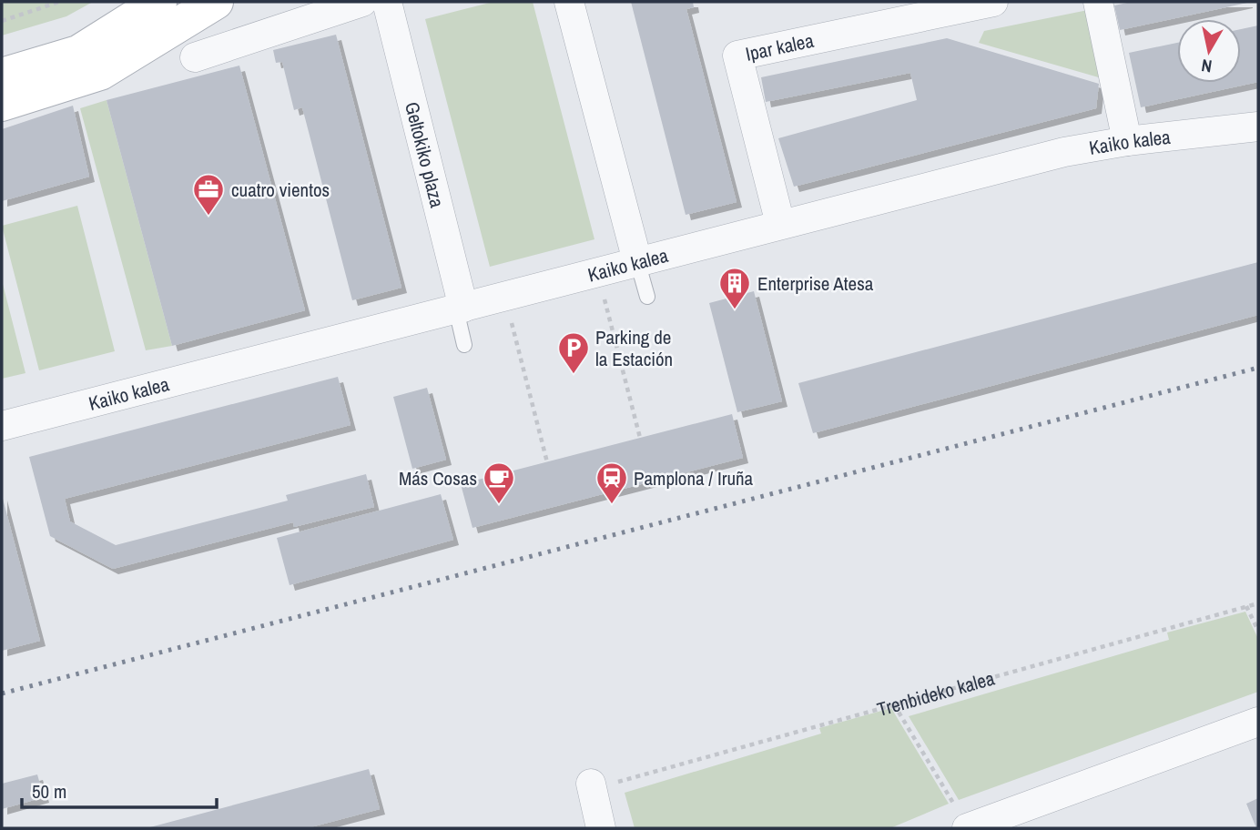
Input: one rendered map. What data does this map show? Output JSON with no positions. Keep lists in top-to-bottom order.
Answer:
{
  "streets": {
    "street": ["Ipar kalea", "Kaiko kalea", "Geltokiko plaza"],
    "path": ["Trenbideko kalea"]
  },
  "crossings": [
    ["Ipar kalea", "Kaiko kalea"],
    ["Kaiko kalea", "Geltokiko plaza"]
  ],
  "places": {
    "office": ["cuatro vientos"],
    "building": ["Enterprise Atesa"],
    "parking": ["Parking de la Estación"],
    "cafe": ["Más Cosas"],
    "station": ["Pamplona / Iruña"]
  },
  "scale_bar": "50 m",
  "north": "bottom"
}
